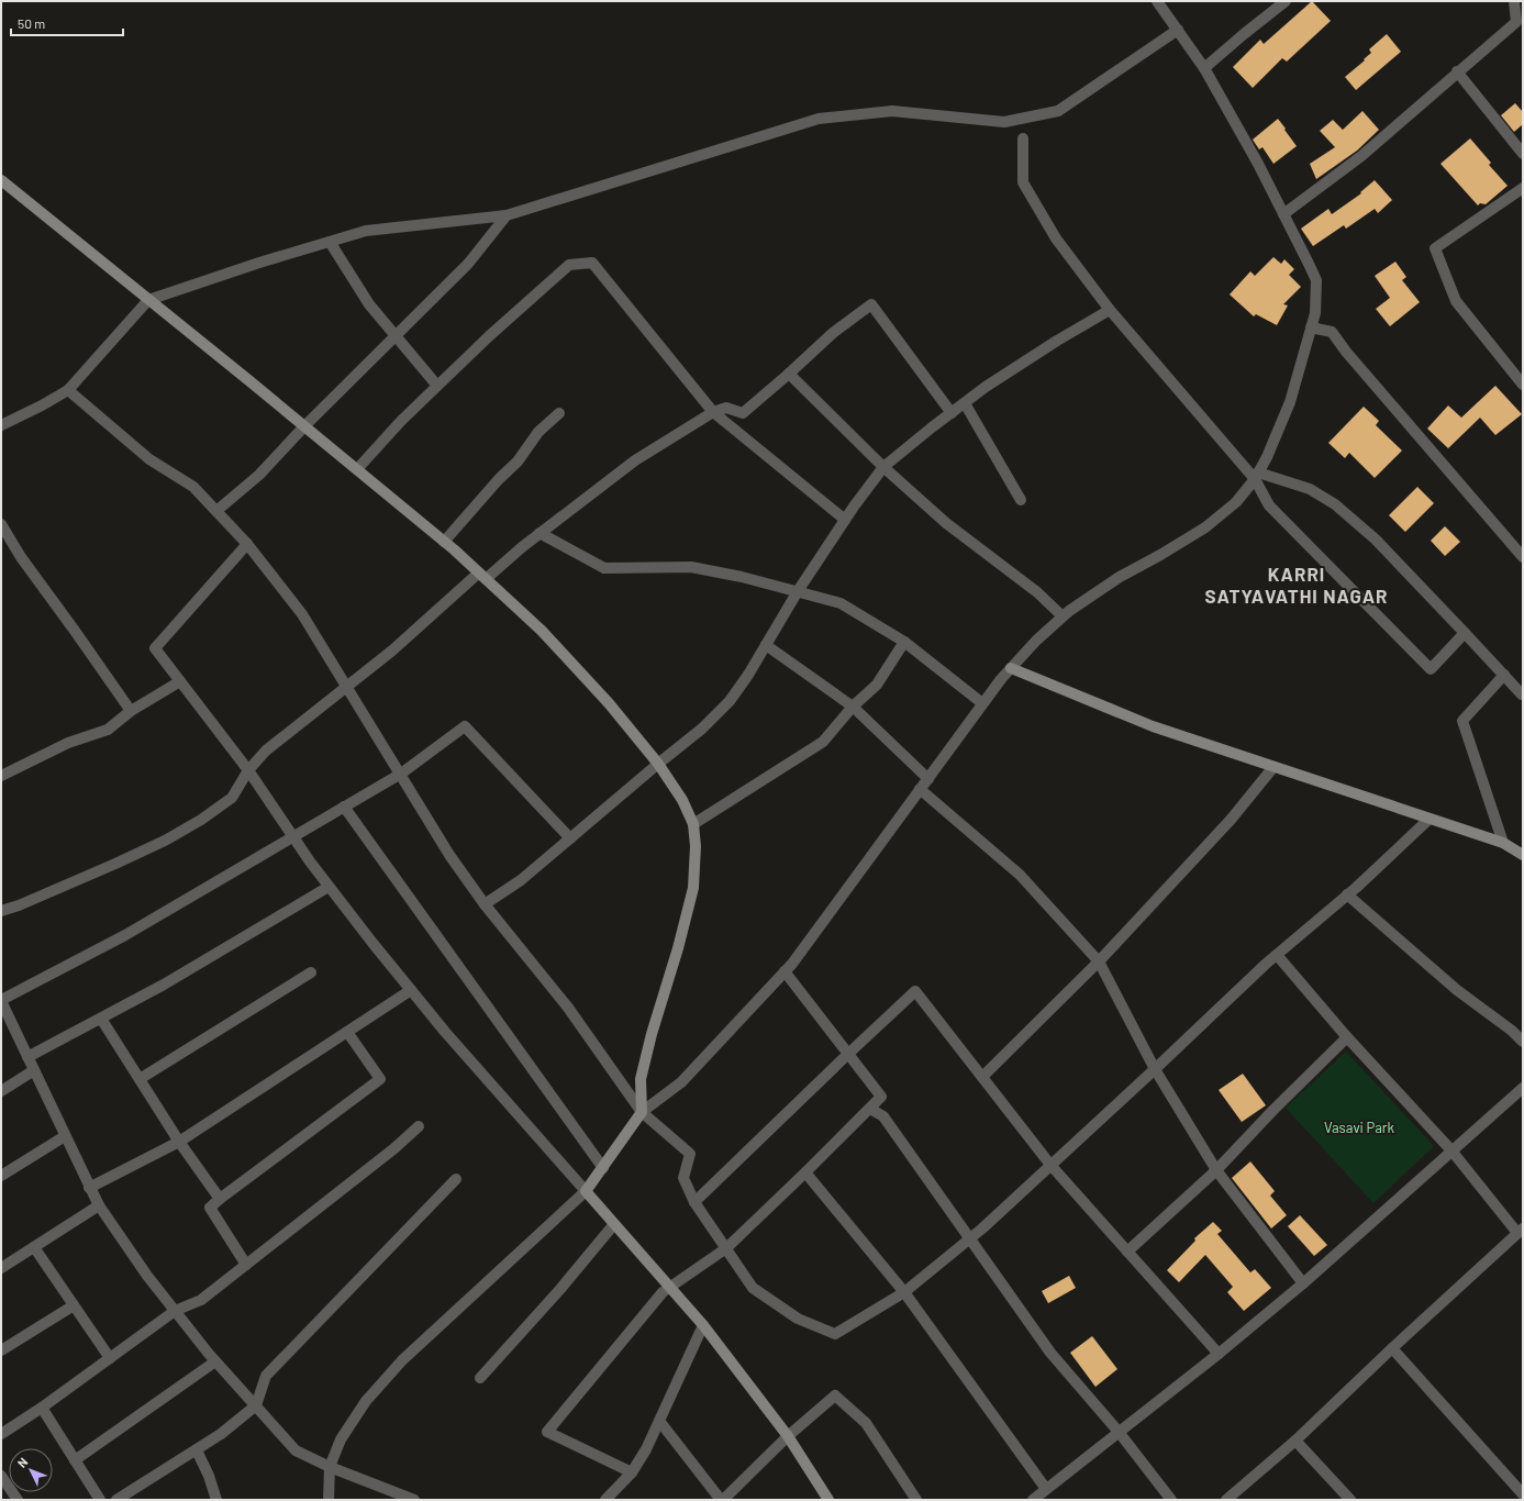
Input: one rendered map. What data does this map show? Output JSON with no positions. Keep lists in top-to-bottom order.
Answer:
{
  "districts": ["KARRI SATYAVATHI NAGAR"],
  "parks": ["Vasavi Park"],
  "scale_bar": "50 m",
  "north": "top left"
}
